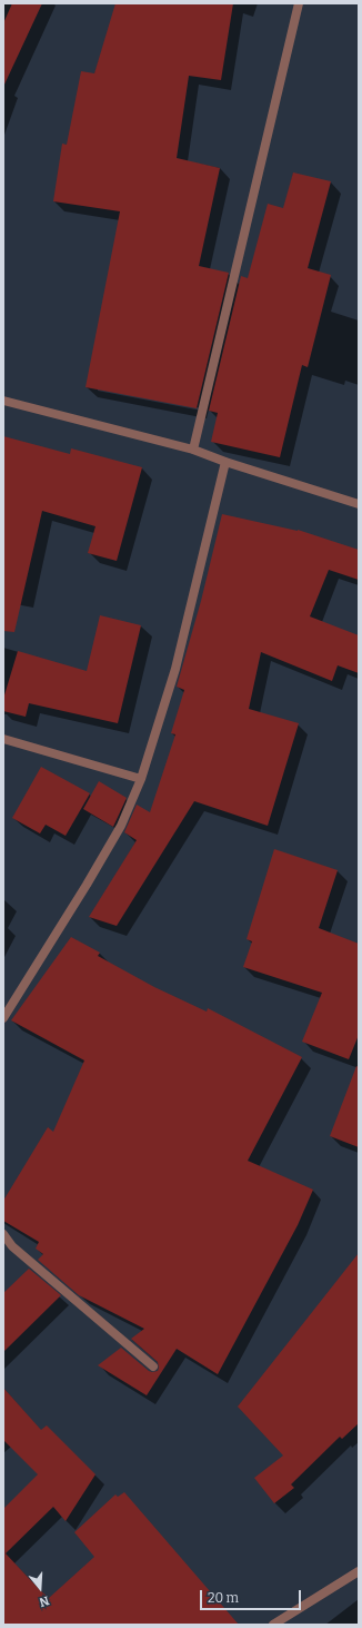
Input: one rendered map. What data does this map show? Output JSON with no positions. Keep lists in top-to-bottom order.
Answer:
{
  "scale_bar": "20 m",
  "north": "bottom"
}
